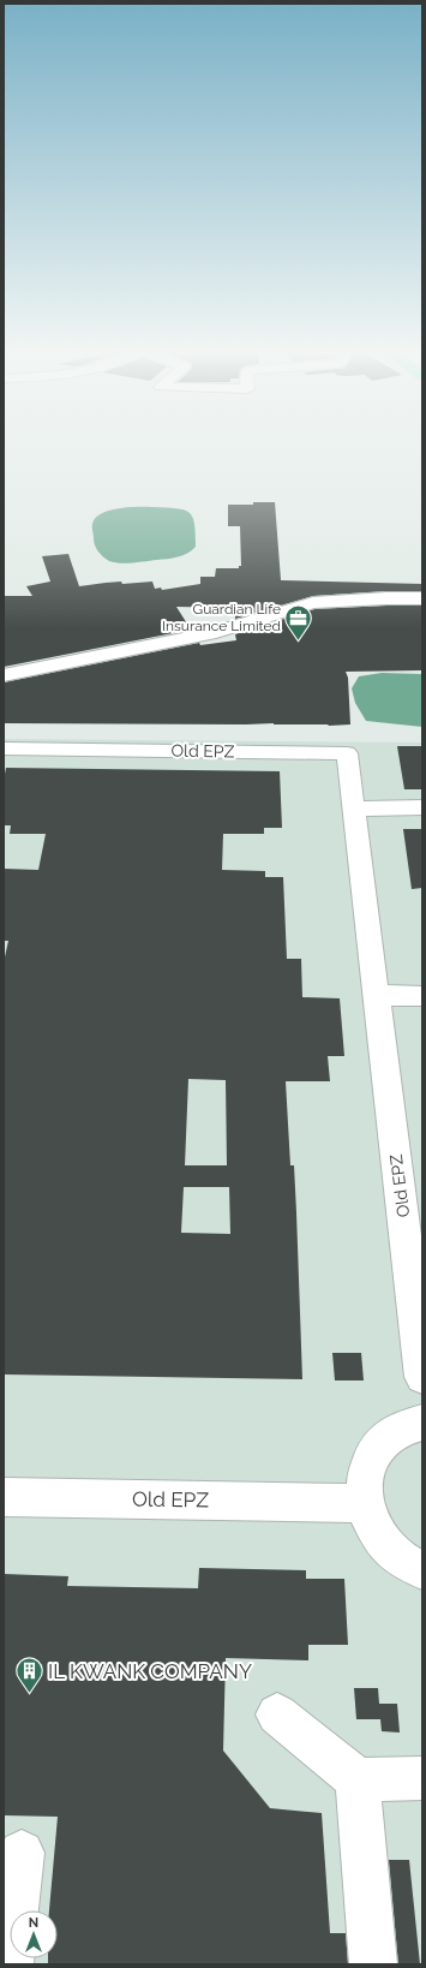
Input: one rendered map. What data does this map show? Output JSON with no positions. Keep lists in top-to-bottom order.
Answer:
{
  "streets": {
    "street": ["Old EPZ"]
  },
  "places": {
    "office": ["Guardian Life Insurance Limited"],
    "building": ["IL KWANK COMPANY"]
  },
  "north": "top"
}
